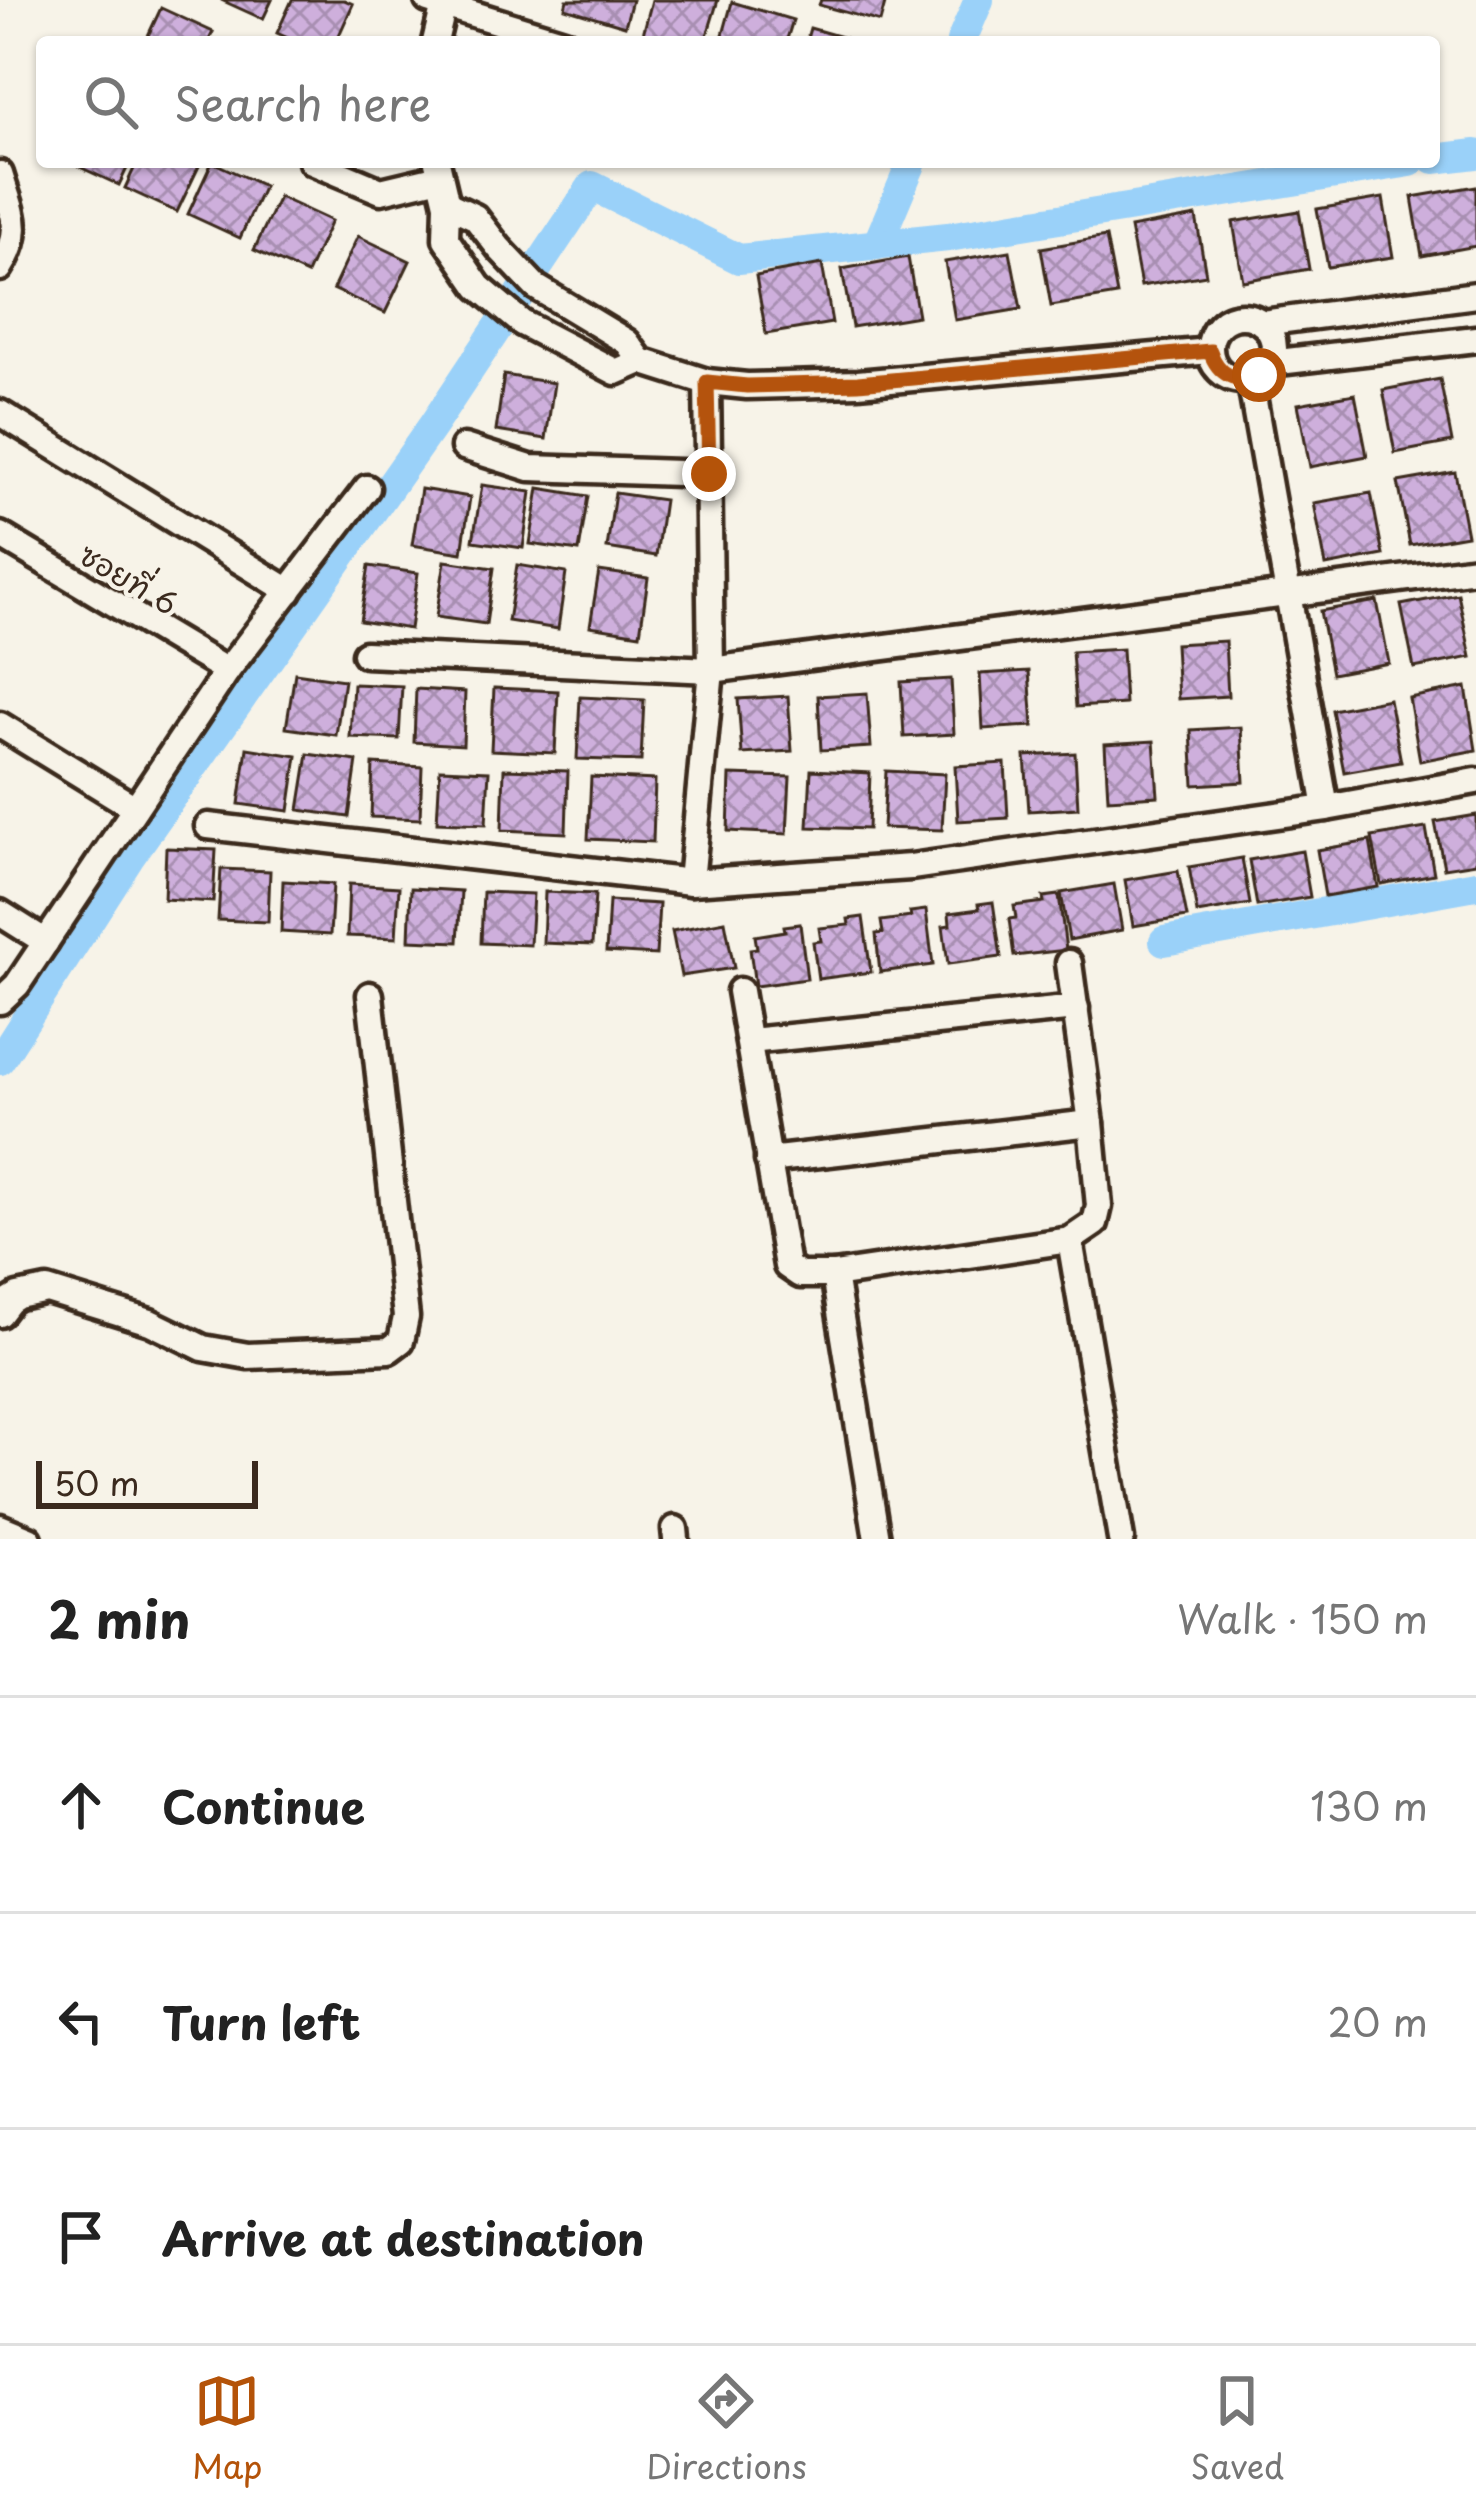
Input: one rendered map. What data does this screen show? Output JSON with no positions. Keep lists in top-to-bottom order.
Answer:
{
  "streets": {
    "street": ["ซอยที่ 6"]
  },
  "scale_bar": "50 m",
  "page": {
    "search": "Search here",
    "scale": "50 m",
    "heading": ["2 min", "Walk · 150 m"],
    "list": [
      ["Continue", "130 m"],
      ["Turn left", "20 m"],
      "Arrive at destination"
    ],
    "nav": ["Map", "Directions", "Saved"]
  }
}
